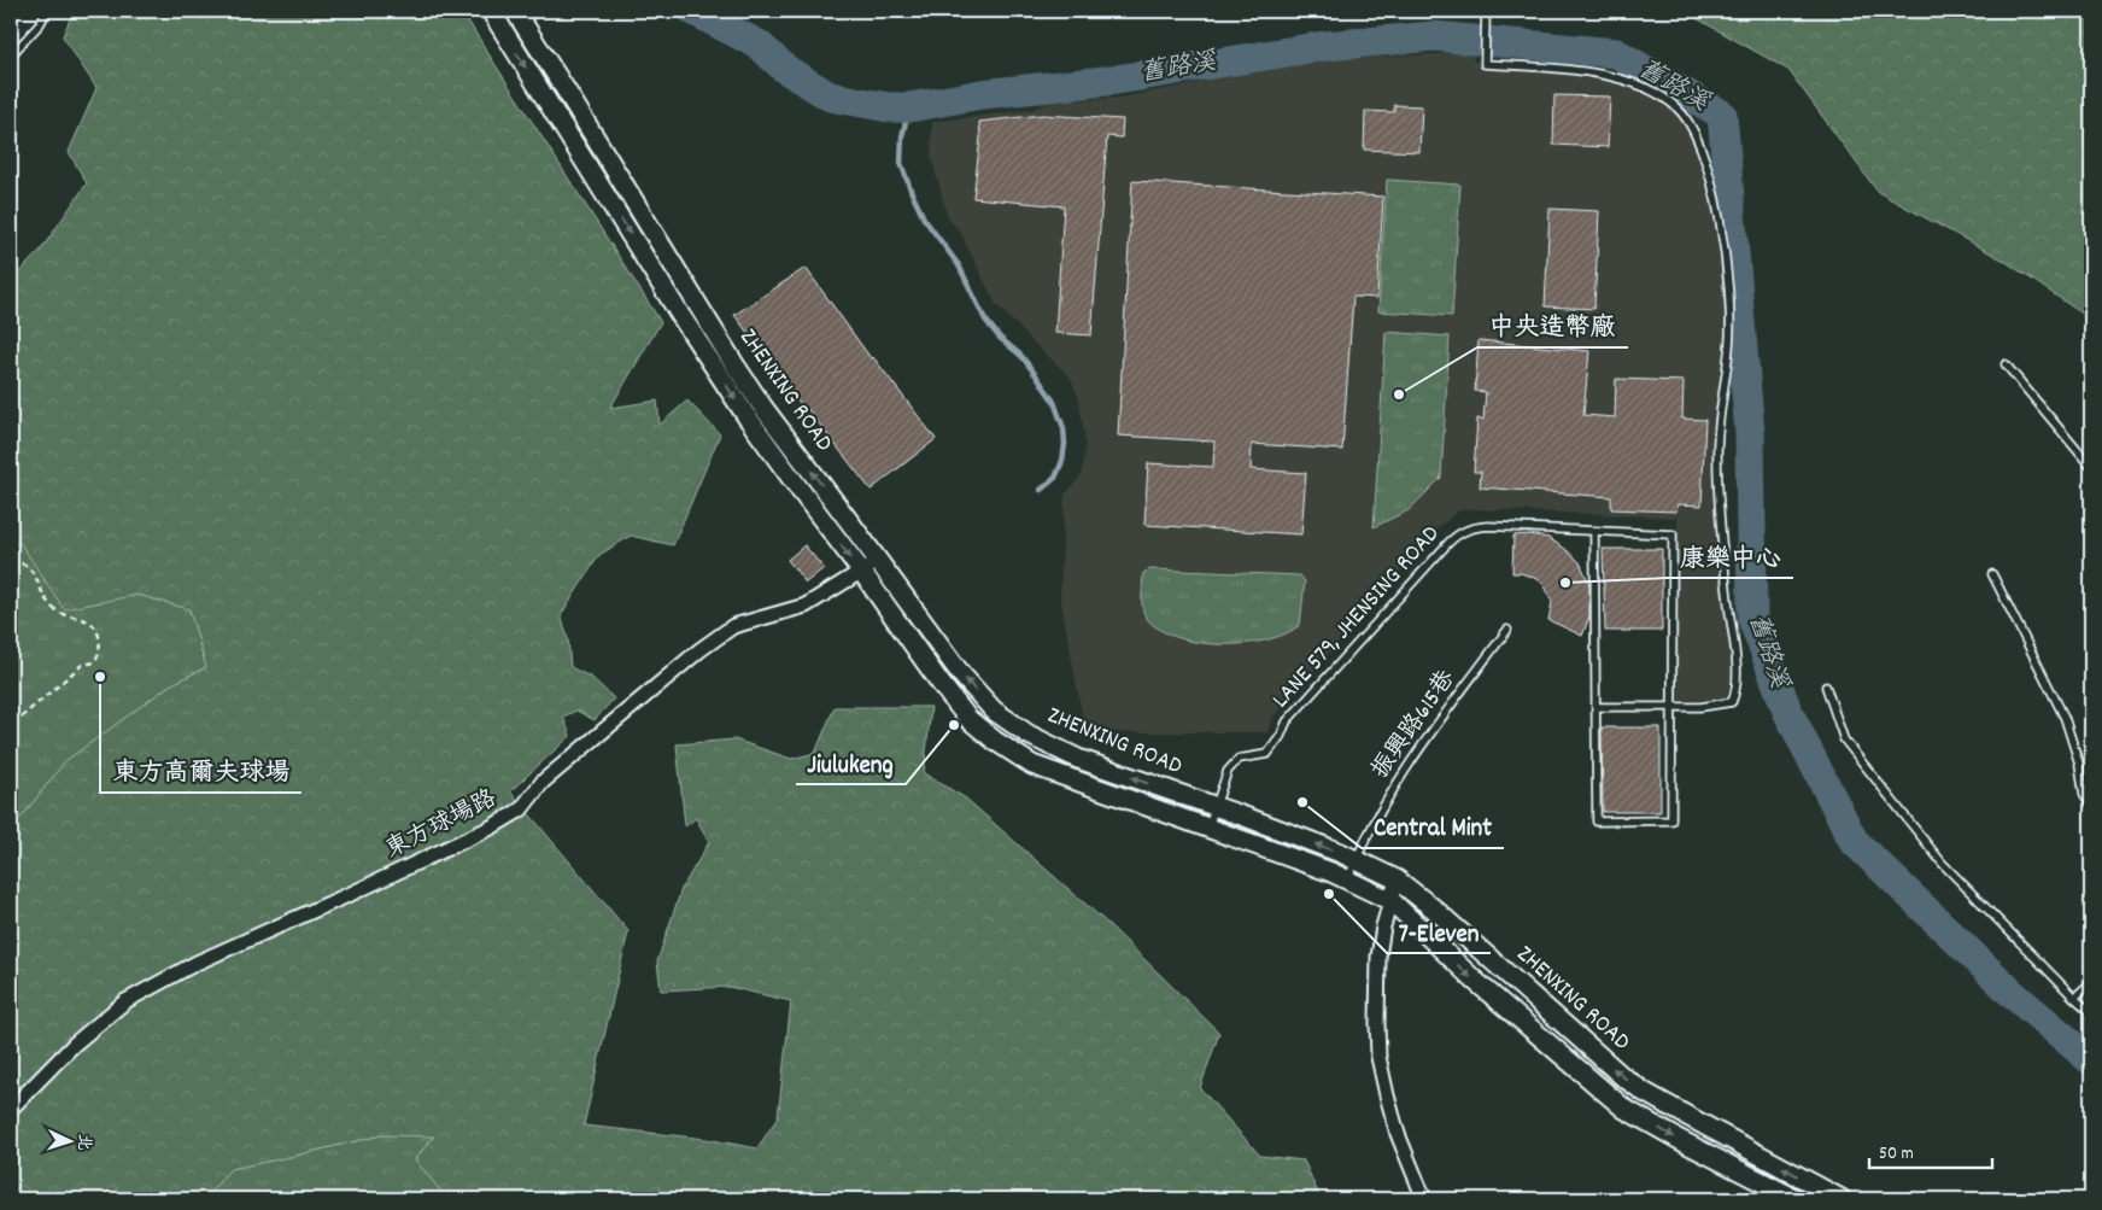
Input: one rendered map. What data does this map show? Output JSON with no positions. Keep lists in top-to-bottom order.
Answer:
{
  "streets": {
    "street": ["ZHENXING ROAD", "東方球場路"],
    "lane": ["LANE 579, JHENSING ROAD", "振興路615巷"]
  },
  "crossings": [
    ["ZHENXING ROAD", "LANE 579, JHENSING ROAD"],
    ["ZHENXING ROAD", "振興路615巷"],
    ["ZHENXING ROAD", "東方球場路"]
  ],
  "water": ["舊路溪"],
  "places": [
    "中央造幣廠",
    "康樂中心",
    "東方高爾夫球場",
    "Jiulukeng",
    "Central Mint",
    "7-Eleven"
  ],
  "scale_bar": "50 m",
  "north": "right"
}
